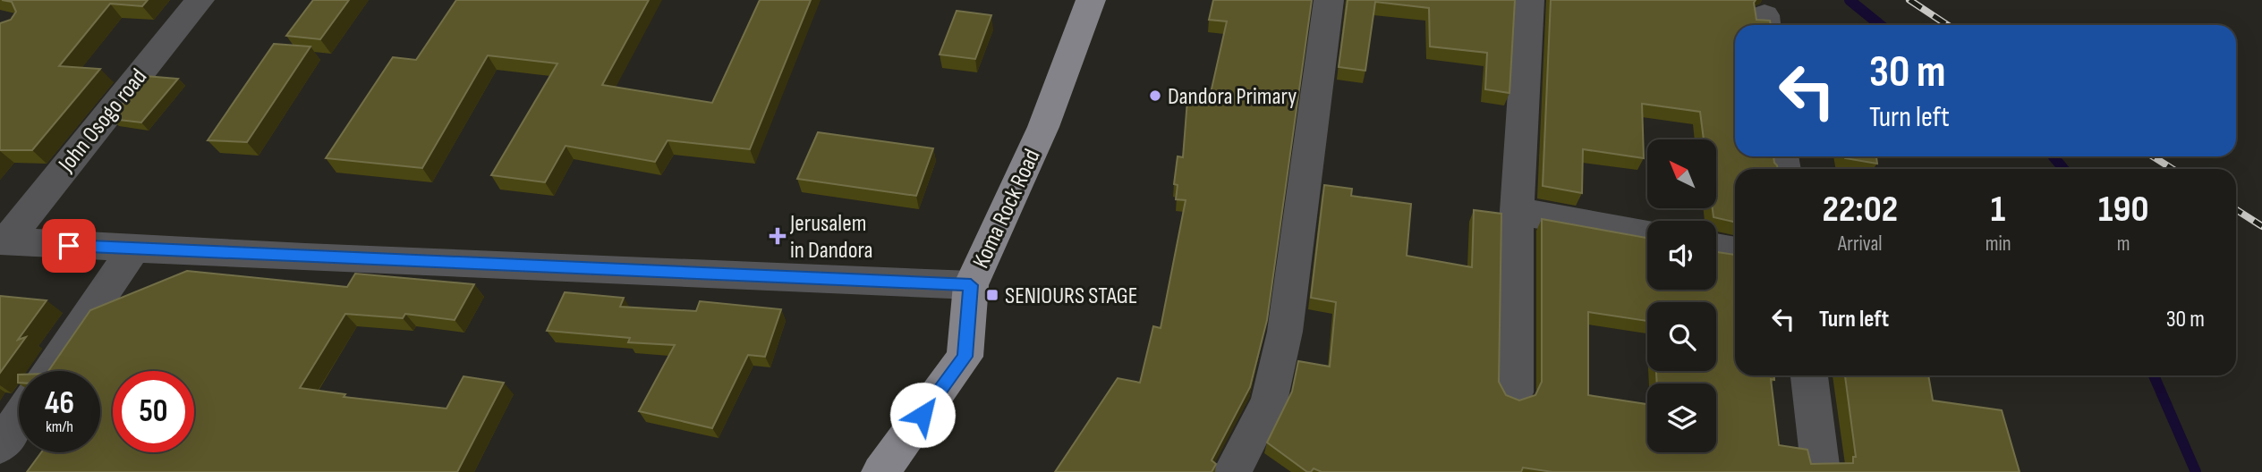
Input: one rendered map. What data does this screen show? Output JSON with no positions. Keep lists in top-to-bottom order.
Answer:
{
  "streets": {
    "main road": ["Koma Rock Road"],
    "street": ["John Osogo road"]
  },
  "places": {
    "other": ["Dandora Primary"],
    "health": ["Jerusalem in Dandora"],
    "transit": ["SENIOURS STAGE"]
  },
  "north": "top left",
  "page": {
    "turn": ["30 m", "Turn left"],
    "eta": [
      "22:02",
      "Arrival",
      "1",
      "min",
      "190",
      "m"
    ],
    "list": [
      {
        "name": "Turn left",
        "value": "30 m"
      }
    ],
    "speed": "46 km/h",
    "limit": "50"
  }
}
